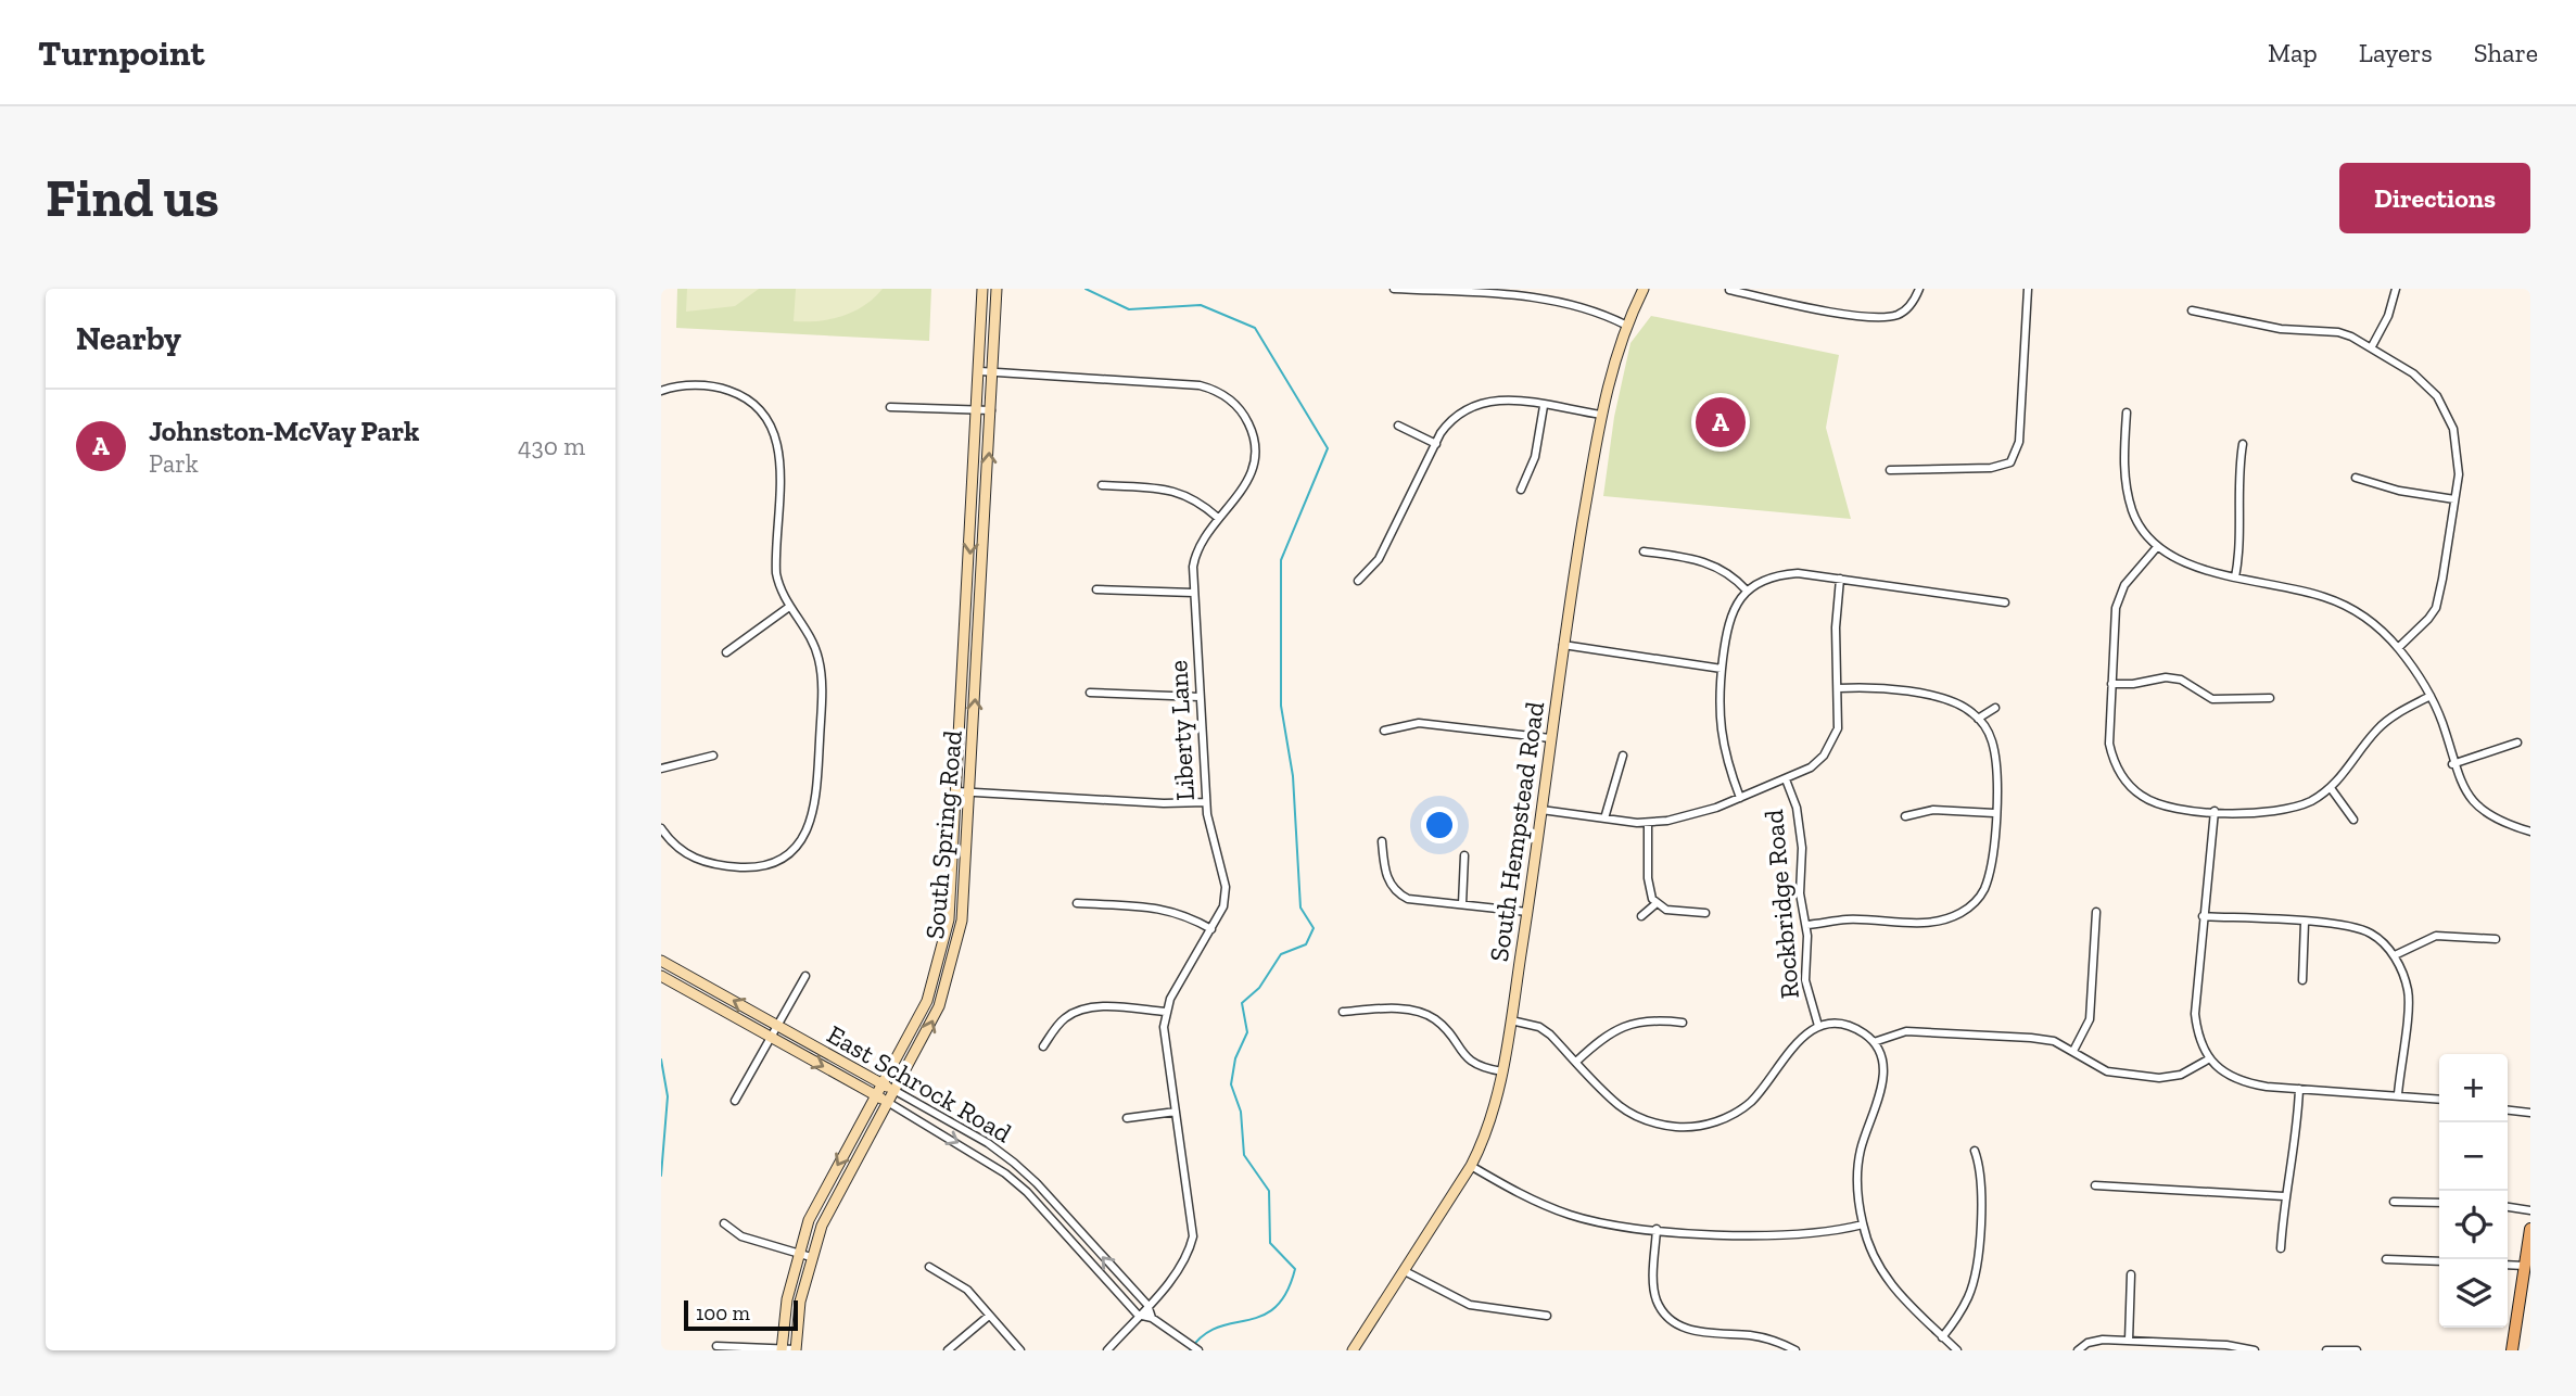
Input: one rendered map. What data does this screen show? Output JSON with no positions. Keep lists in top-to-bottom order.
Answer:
{
  "streets": {
    "main road": ["South Hempstead Road", "South Spring Road", "East Schrock Road"],
    "street": ["Liberty Lane", "Rockbridge Road"]
  },
  "crossings": [
    ["Liberty Lane", "South Spring Road"],
    ["South Spring Road", "East Schrock Road"]
  ],
  "scale_bar": "100 m",
  "page": {
    "header": "Turnpoint",
    "nav": ["Map", "Layers", "Share"],
    "buttons": "Directions",
    "title": "Find us",
    "heading": "Nearby",
    "list": [
      {
        "mark": "A",
        "name": "Johnston-McVay Park",
        "note": "Park",
        "value": "430 m"
      }
    ],
    "pins": "A",
    "map_buttons": ["+", "−"],
    "scale": "100 m"
  }
}
